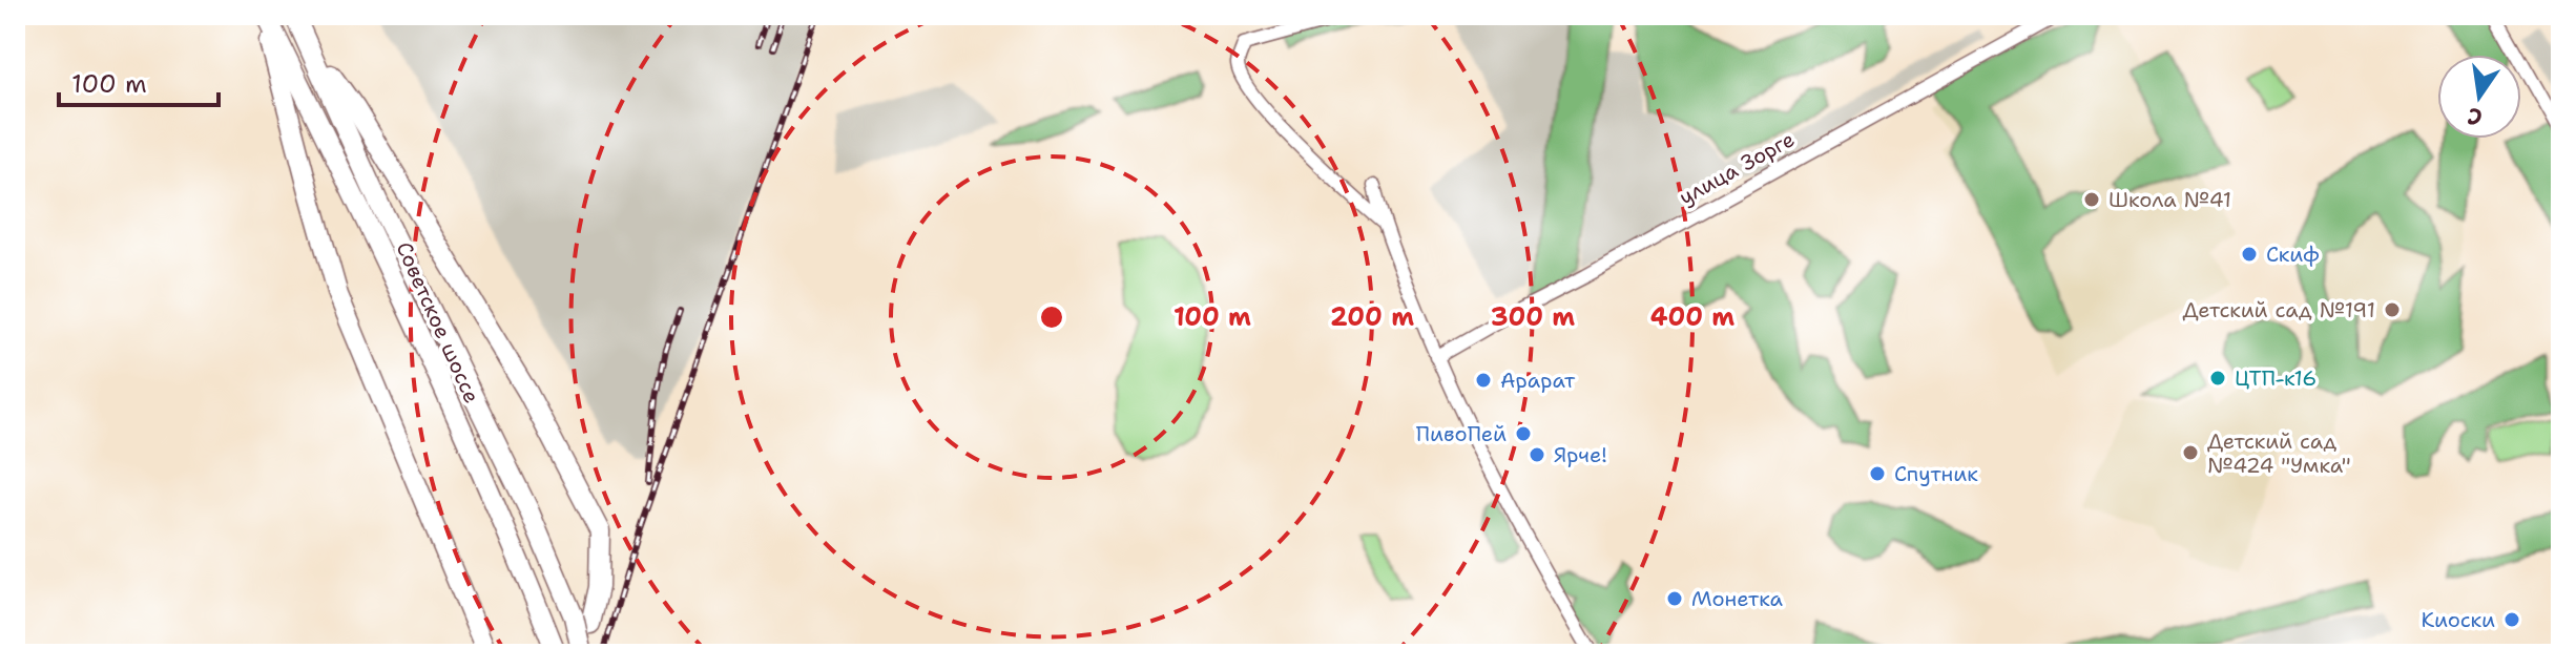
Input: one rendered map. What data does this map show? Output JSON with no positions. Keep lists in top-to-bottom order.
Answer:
{
  "streets": {
    "highway": ["Советское шоссе"],
    "street": ["улица Зорге"]
  },
  "places": [
    "Школа №41",
    "Скиф",
    "Детский сад №191",
    "ЦТП-к16",
    "Арарат",
    "ПивоПей",
    "Детский сад №424 \"Умка\"",
    "Ярче!",
    "Спутник",
    "Монетка",
    "Киоски"
  ],
  "scale_bar": "100 m",
  "north": "bottom",
  "rings": [
    "100 m",
    "200 m",
    "300 m",
    "400 m"
  ]
}
